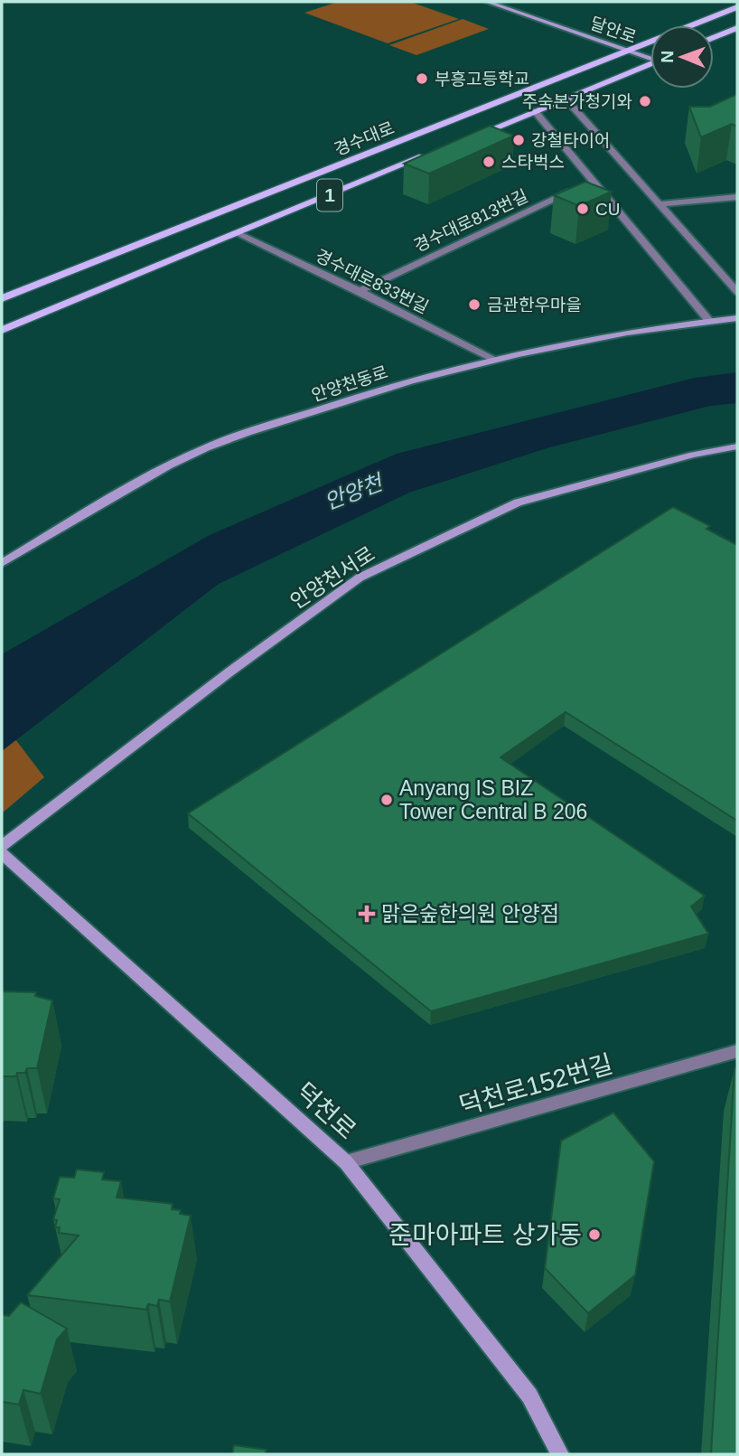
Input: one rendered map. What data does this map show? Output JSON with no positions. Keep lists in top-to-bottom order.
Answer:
{
  "streets": {
    "main road": ["경수대로", "1"],
    "street": [
      "달안로",
      "경수대로813번길",
      "경수대로833번길",
      "안양천동로",
      "안양천서로",
      "덕천로152번길",
      "덕천로"
    ]
  },
  "crossings": [
    ["달안로", "경수대로"],
    ["경수대로", "경수대로833번길"],
    ["경수대로813번길", "경수대로833번길"],
    ["경수대로833번길", "안양천동로"],
    ["덕천로152번길", "덕천로"]
  ],
  "water": ["안양천"],
  "places": {
    "other": [
      "부흥고등학교",
      "주숙본가청기와",
      "강철타이어",
      "스타벅스",
      "CU",
      "금관한우마을",
      "Anyang IS BIZ Tower Central B 206",
      "준마아파트 상가동"
    ],
    "health": ["맑은숲한의원 안양점"]
  },
  "north": "left"
}
